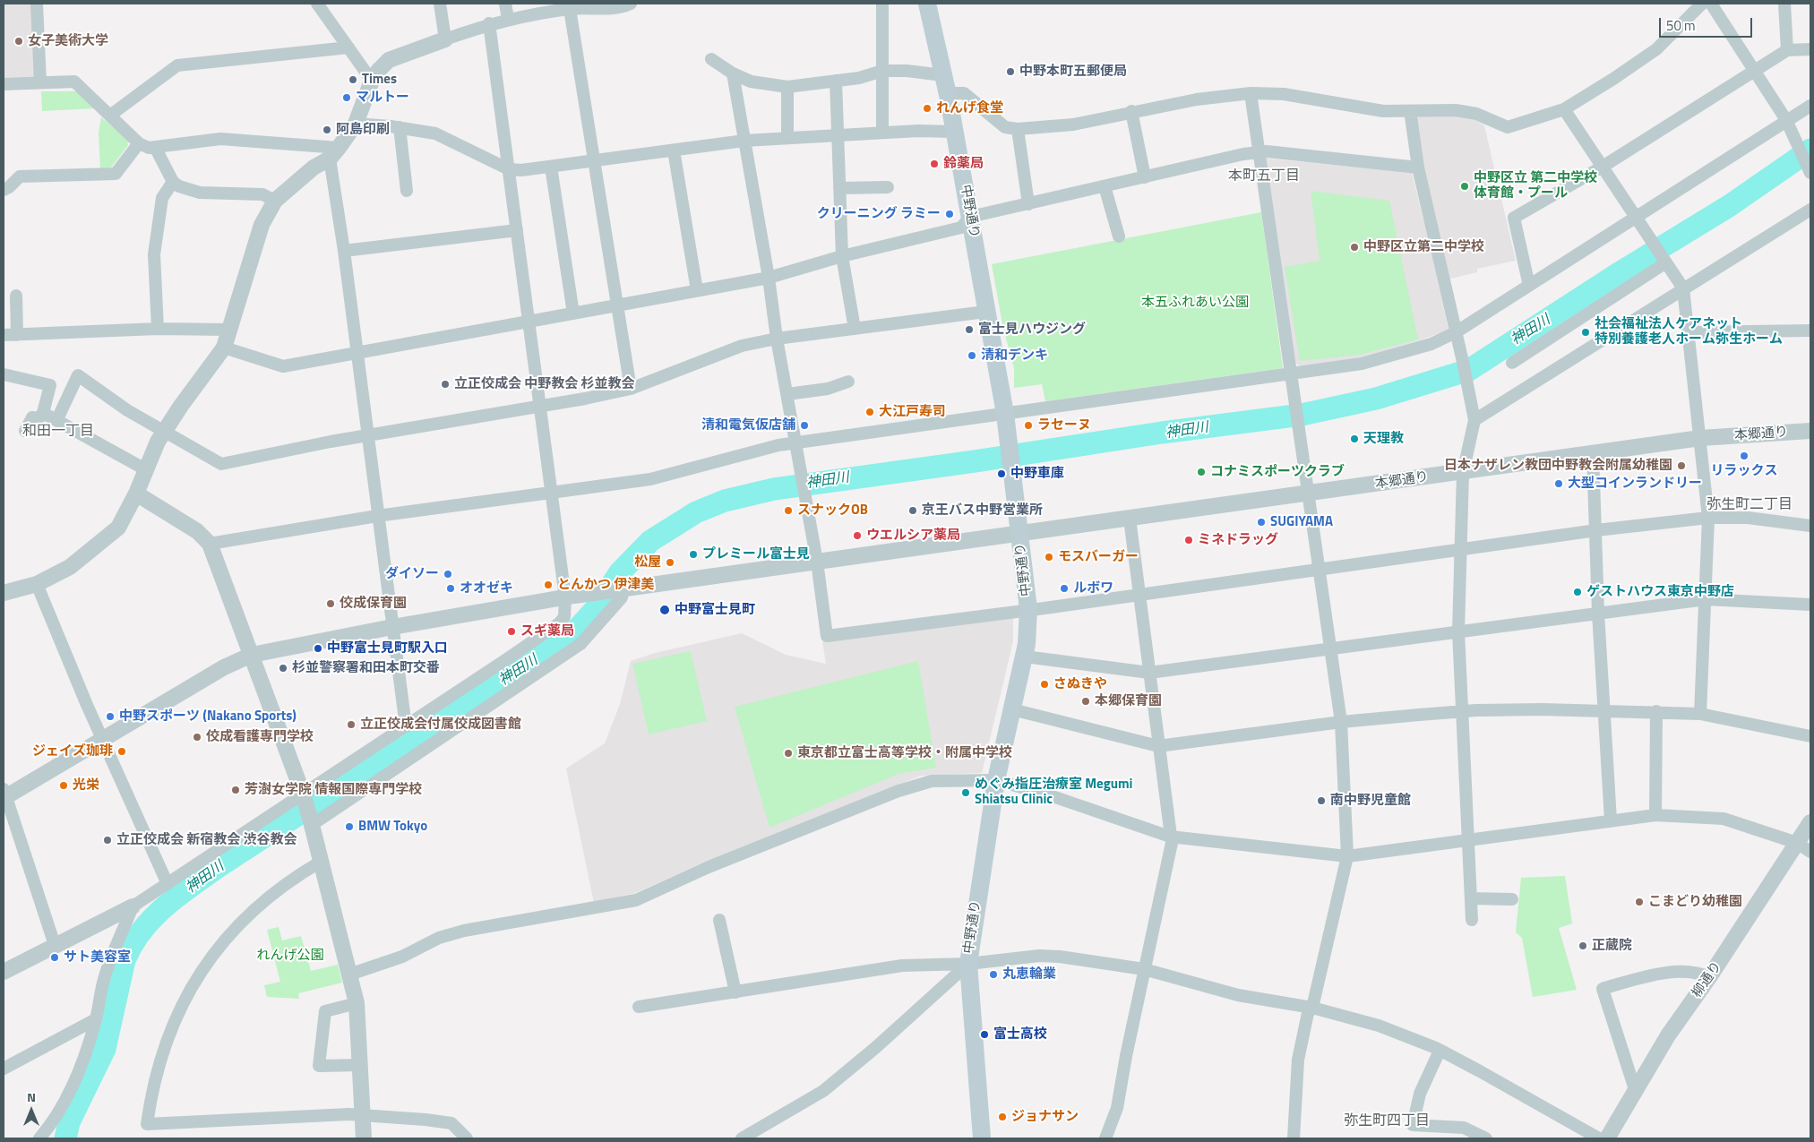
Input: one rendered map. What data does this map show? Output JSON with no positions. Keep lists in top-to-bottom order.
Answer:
{
  "streets": {
    "main road": ["中野通り"],
    "street": ["本郷通り", "柳通り"]
  },
  "crossings": [
    ["中野通り", "本郷通り"]
  ],
  "districts": [
    "本町五丁目",
    "和田一丁目",
    "弥生町二丁目",
    "弥生町四丁目"
  ],
  "water": ["神田川"],
  "parks": ["本五ふれあい公園", "れんげ公園"],
  "places": [
    "女子美術大学",
    "中野本町五郵便局",
    "Times",
    "マルトー",
    "れんげ食堂",
    "阿島印刷",
    "鈴薬局",
    "中野区立 第二中学校 体育館・プール",
    "クリーニング ラミー",
    "中野区立第二中学校",
    "富士見ハウジング",
    "社会福祉法人ケアネット 特別養護老人ホーム弥生ホーム",
    "清和デンキ",
    "立正佼成会 中野教会 杉並教会",
    "大江戸寿司",
    "清和電気仮店舗",
    "ラセーヌ",
    "天理教",
    "リラックス",
    "日本ナザレン教団中野教会附属幼稚園",
    "コナミスポーツクラブ",
    "中野車庫",
    "大型コインランドリー",
    "スナックOB",
    "京王バス中野営業所",
    "SUGIYAMA",
    "ウエルシア薬局",
    "ミネドラッグ",
    "プレミール富士見",
    "モスバーガー",
    "松屋",
    "ダイソー",
    "とんかつ 伊津美",
    "オオゼキ",
    "ルボワ",
    "ゲストハウス東京中野店",
    "佼成保育園",
    "中野富士見町",
    "スギ薬局",
    "中野富士見町駅入口",
    "杉並警察署和田本町交番",
    "さぬきや",
    "本郷保育園",
    "中野スポーツ (Nakano Sports)",
    "立正佼成会付属佼成図書館",
    "佼成看護専門学校",
    "ジェイズ珈琲",
    "東京都立富士高等学校・附属中学校",
    "光栄",
    "芳澍女学院 情報国際専門学校",
    "めぐみ指圧治療室 Megumi Shiatsu Clinic",
    "南中野児童館",
    "BMW Tokyo",
    "立正佼成会 新宿教会 渋谷教会",
    "こまどり幼稚園",
    "正蔵院",
    "サト美容室",
    "丸恵輪業",
    "富士高校",
    "ジョナサン"
  ],
  "scale_bar": "50 m",
  "north": "top"
}
